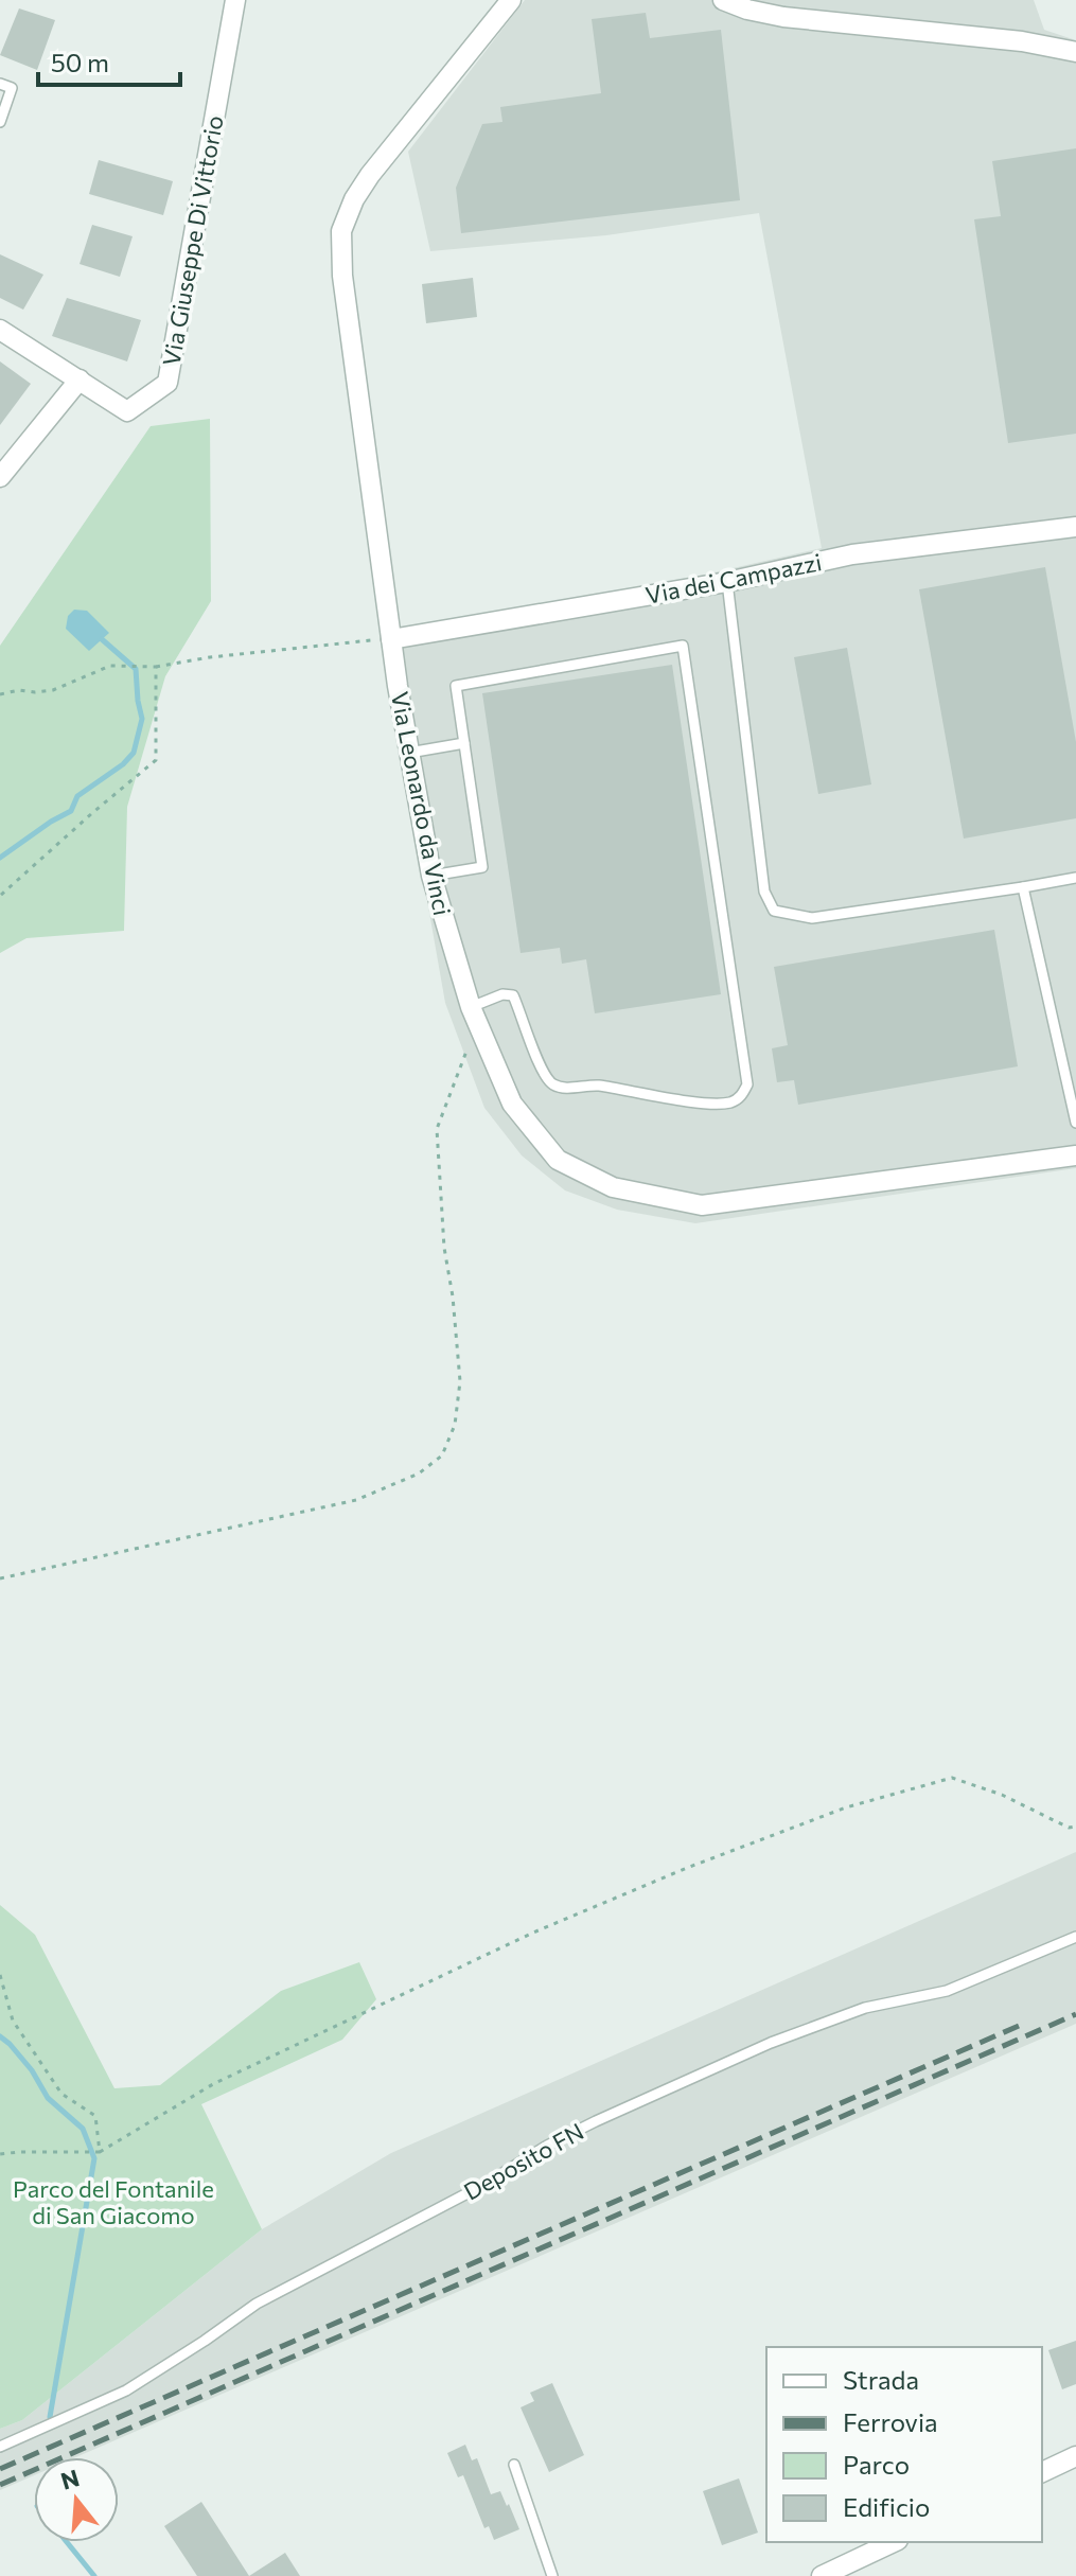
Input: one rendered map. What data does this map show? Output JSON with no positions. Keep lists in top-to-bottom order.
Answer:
{
  "streets": {
    "street": ["Via Giuseppe Di Vittorio", "Via dei Campazzi", "Via Leonardo da Vinci"],
    "lane": ["Deposito FN"]
  },
  "crossings": [
    ["Via dei Campazzi", "Via Leonardo da Vinci"]
  ],
  "parks": ["Parco del Fontanile di San Giacomo"],
  "legend": [
    "Strada",
    "Ferrovia",
    "Parco",
    "Edificio"
  ],
  "scale_bar": "50 m",
  "north": "top"
}
